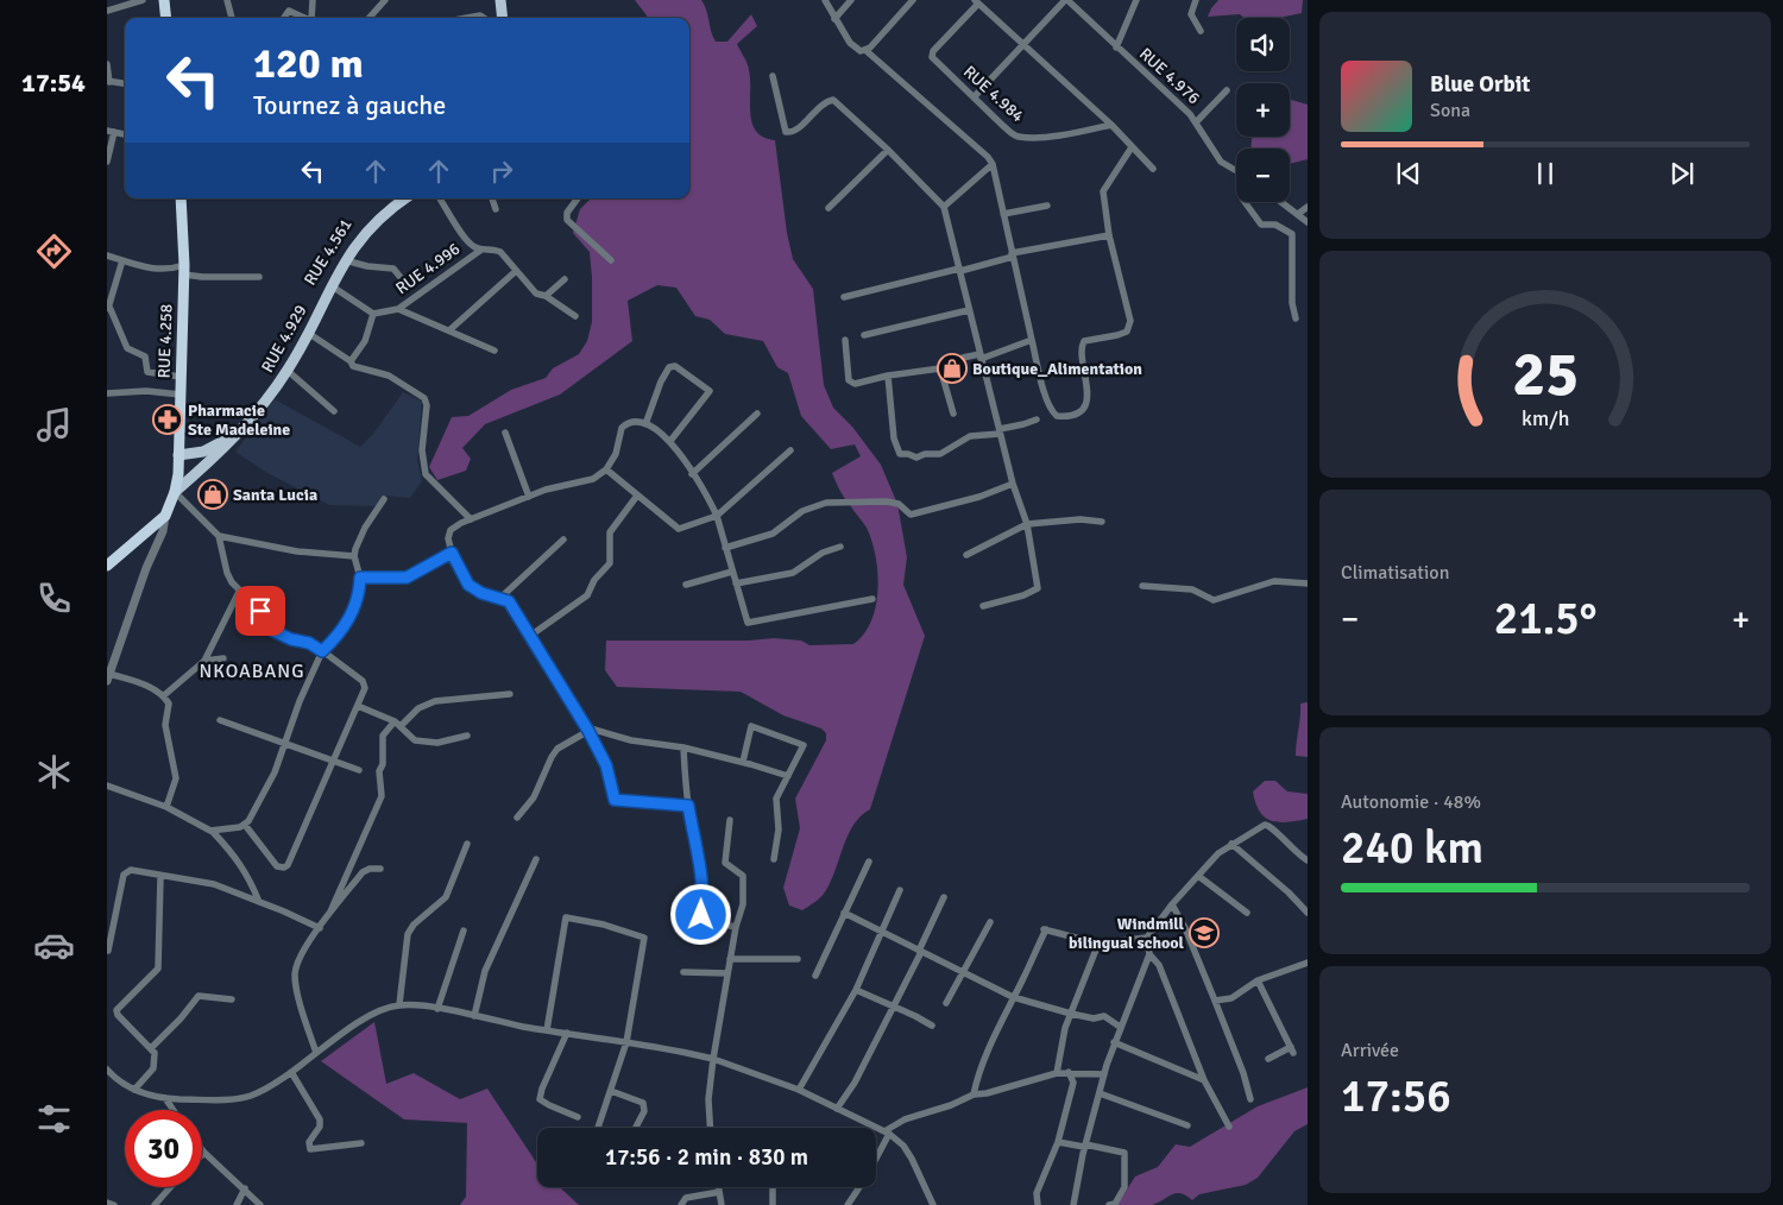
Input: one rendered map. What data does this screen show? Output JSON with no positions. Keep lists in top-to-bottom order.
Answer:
{
  "streets": {
    "highway": ["RUE 4.258"],
    "main road": ["RUE 4.561", "RUE 4.929"],
    "street": ["RUE 4.976", "RUE 4.984", "RUE 4.996"]
  },
  "crossings": [
    ["RUE 4.561", "RUE 4.258"],
    ["RUE 4.929", "RUE 4.258"]
  ],
  "districts": ["NKOABANG"],
  "places": {
    "shop": ["Boutique_Alimentation", "Santa Lucia"],
    "pharmacy": ["Pharmacie Ste Madeleine"],
    "school or university": ["Windmill bilingual school"]
  },
  "page": {
    "tabs": "17:54",
    "map_buttons": ["+", "−"],
    "turn": ["120 m", "Tournez à gauche"],
    "song": ["Blue Orbit", "Sona"],
    "tile": [
      "Climatisation",
      ["Autonomie · 48%", "240 km"],
      ["Arrivée", "17:56"]
    ],
    "heat": ["−", "21.5°", "+"],
    "limit": "30",
    "trip": "17:56 · 2 min · 830 m",
    "gauge": ["25", "km/h"]
  }
}
